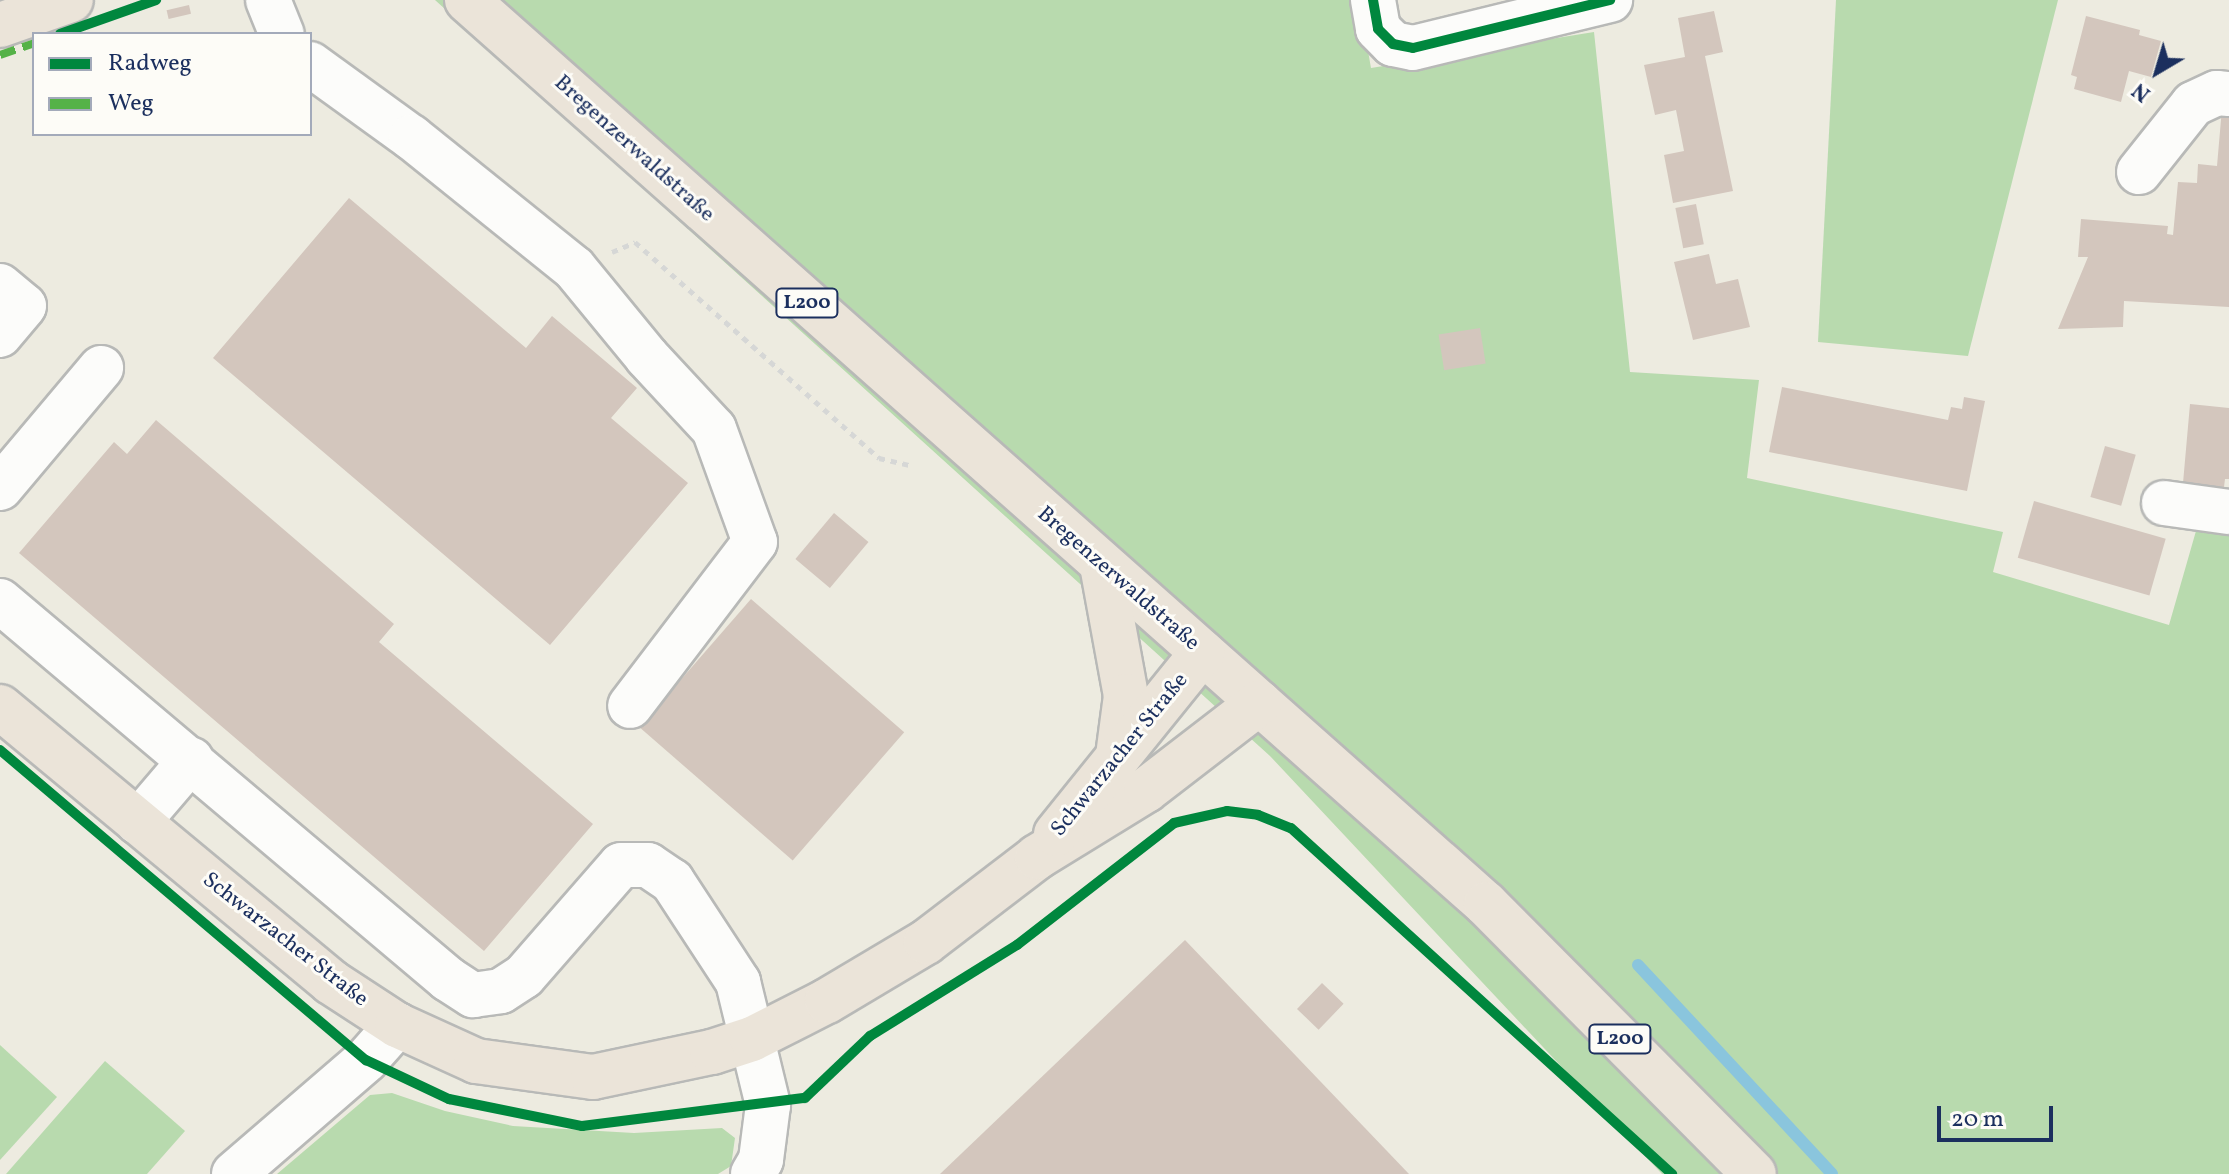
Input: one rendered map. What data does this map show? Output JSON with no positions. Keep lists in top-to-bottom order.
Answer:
{
  "streets": {
    "main road": ["Bregenzerwaldstraße", "L200", "Schwarzacher Straße"]
  },
  "crossings": [
    ["Bregenzerwaldstraße", "Schwarzacher Straße"]
  ],
  "legend": ["Radweg", "Weg"],
  "scale_bar": "20 m",
  "north": "bottom left"
}
